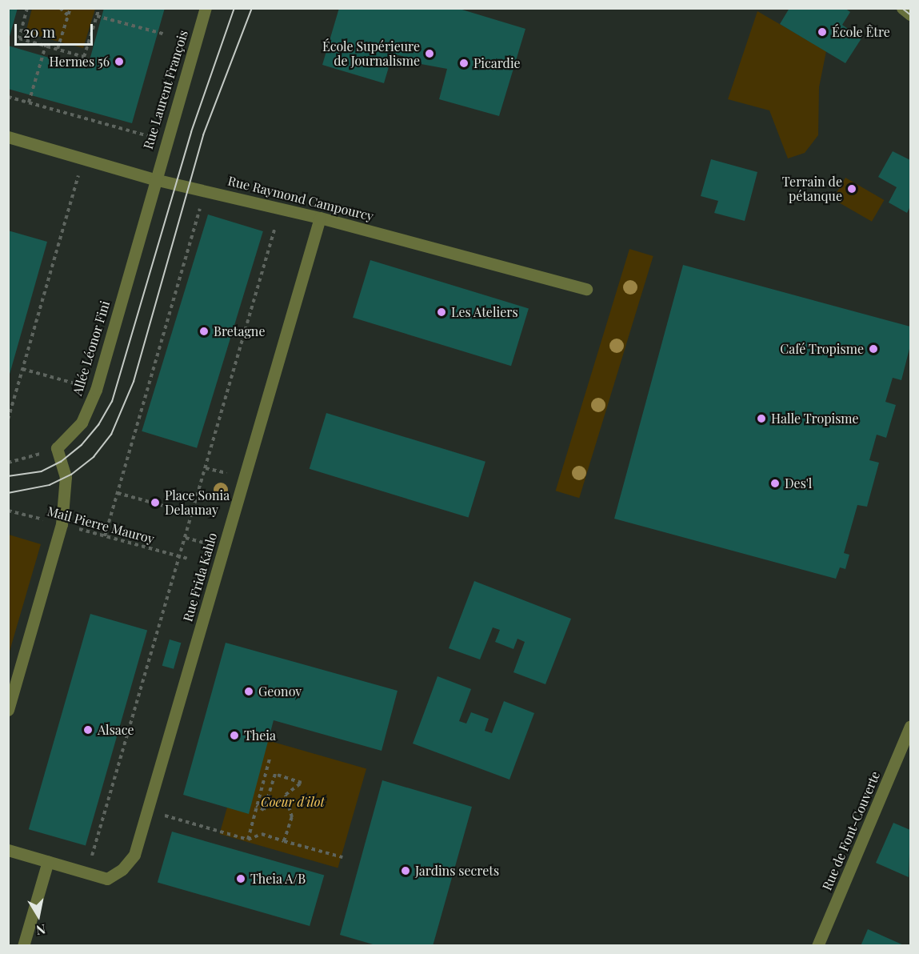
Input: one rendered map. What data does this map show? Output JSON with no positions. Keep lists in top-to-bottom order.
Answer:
{
  "streets": {
    "street": [
      "Rue Laurent François",
      "Rue Raymond Campourcy",
      "Allée Léonor Fini",
      "Rue Frida Kahlo",
      "Rue de Font-Couverte"
    ],
    "path": ["Mail Pierre Mauroy"]
  },
  "crossings": [
    ["Rue Laurent François", "Rue Raymond Campourcy"],
    ["Rue Laurent François", "Allée Léonor Fini"],
    ["Rue Raymond Campourcy", "Allée Léonor Fini"],
    ["Rue Raymond Campourcy", "Rue Frida Kahlo"]
  ],
  "parks": ["Coeur d'ilot"],
  "places": [
    "École Être",
    "École Supérieure de Journalisme",
    "Hermes 56",
    "Picardie",
    "Terrain de pétanque",
    "Les Ateliers",
    "Bretagne",
    "Café Tropisme",
    "Halle Tropisme",
    "Des'l",
    "Place Sonia Delaunay",
    "Geonov",
    "Alsace",
    "Theia",
    "Jardins secrets",
    "Theia A/B"
  ],
  "scale_bar": "20 m",
  "north": "bottom"
}
